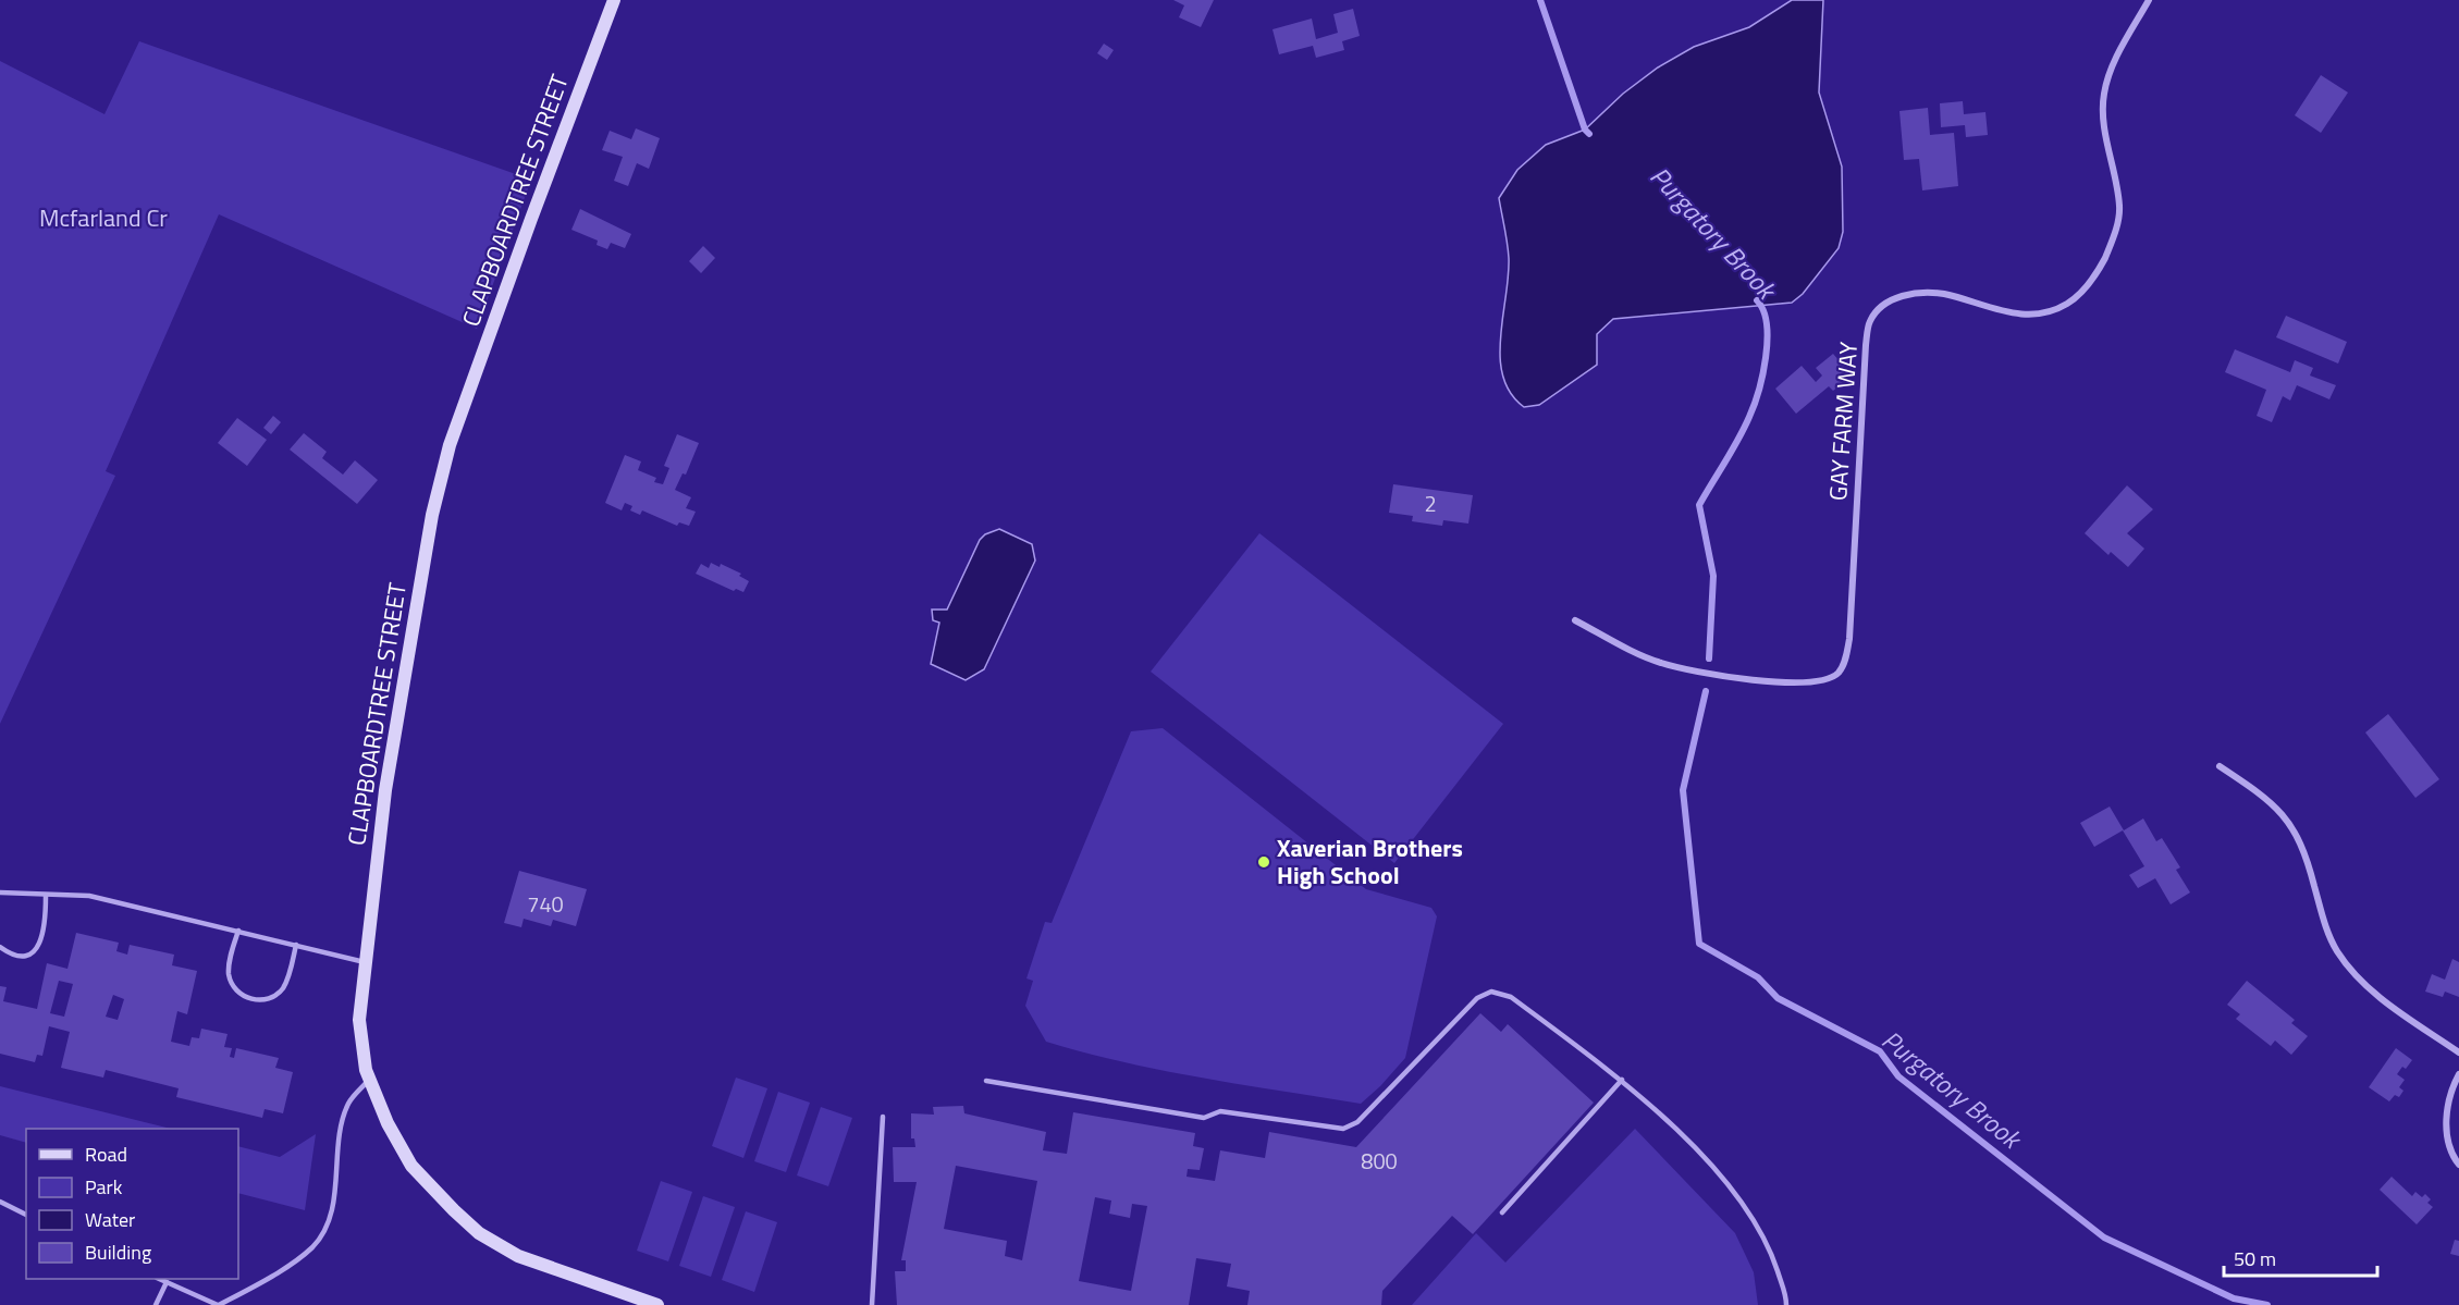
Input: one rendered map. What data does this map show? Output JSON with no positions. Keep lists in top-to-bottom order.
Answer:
{
  "streets": {
    "main road": ["CLAPBOARDTREE STREET"],
    "street": ["GAY FARM WAY"]
  },
  "water": ["Purgatory Brook"],
  "parks": ["Mcfarland Cr"],
  "places": ["Xaverian Brothers High School"],
  "house_numbers": ["2", "740", "800"],
  "legend": [
    "Road",
    "Park",
    "Water",
    "Building"
  ],
  "scale_bar": "50 m"
}
